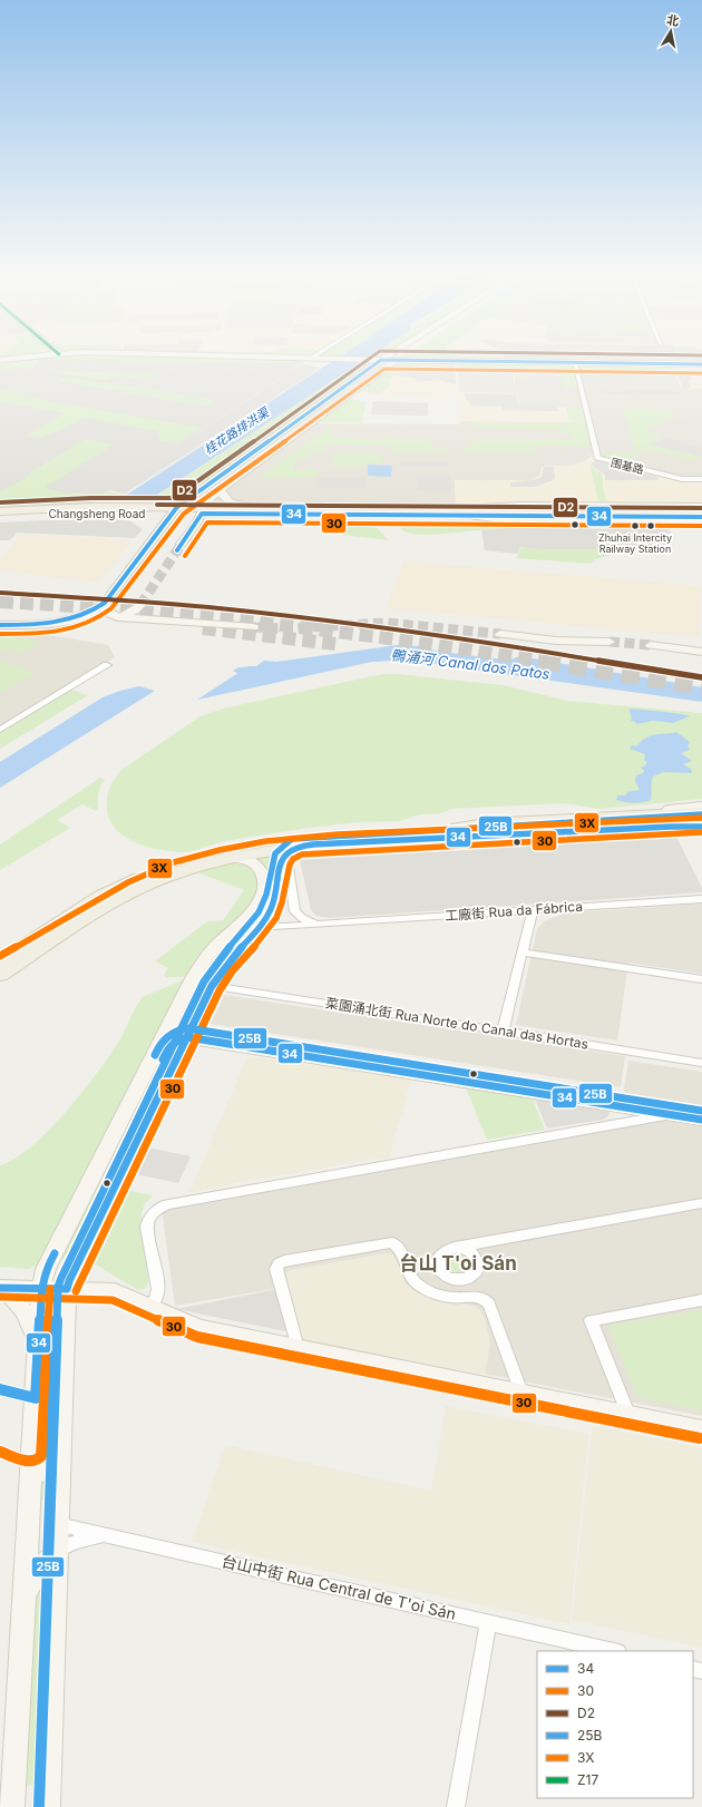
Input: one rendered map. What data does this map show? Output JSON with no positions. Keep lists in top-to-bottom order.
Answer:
{
  "streets": {
    "main road": ["Changsheng Road"],
    "street": [
      "围基路",
      "工廠街 Rua da Fábrica",
      "菜園涌北街 Rua Norte do Canal das Hortas",
      "台山中街 Rua Central de T'oi Sán"
    ]
  },
  "districts": ["台山 T'oi Sán"],
  "water": ["桂花路排洪渠", "鴨涌河 Canal dos Patos"],
  "places": ["Zhuhai Intercity Railway Station"],
  "lines": [
    "transit line D2",
    "transit line 34",
    "transit line 30",
    "transit line 25B",
    "transit line 3X"
  ],
  "legend": [
    "34",
    "30",
    "D2",
    "25B",
    "3X",
    "Z17"
  ],
  "north": "top"
}
